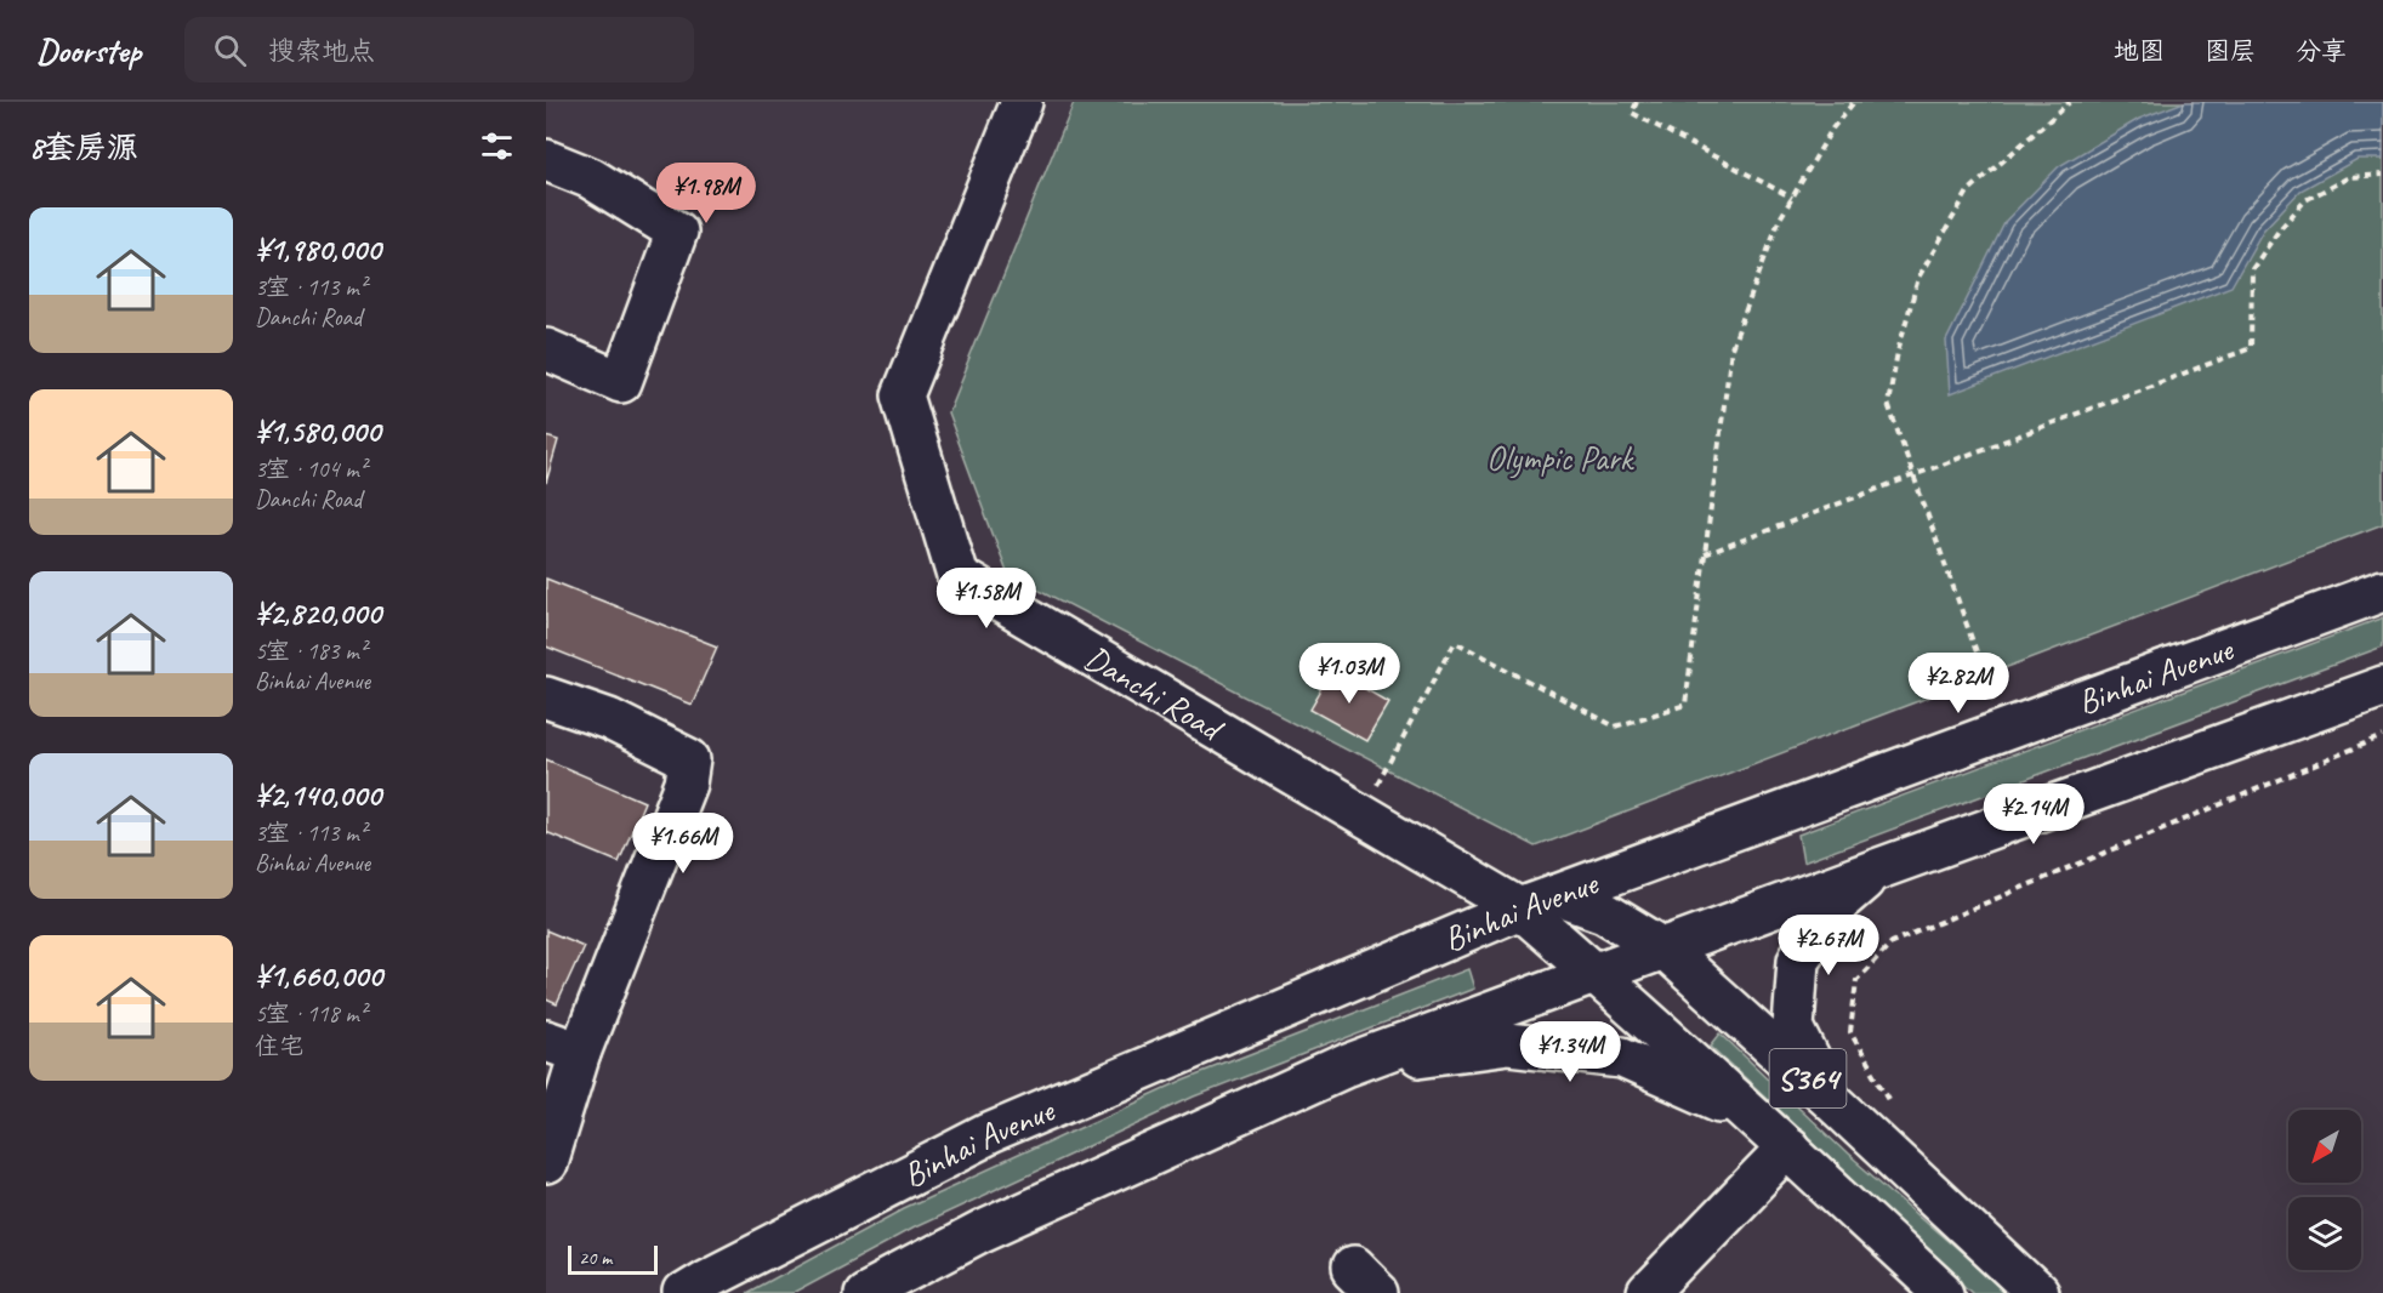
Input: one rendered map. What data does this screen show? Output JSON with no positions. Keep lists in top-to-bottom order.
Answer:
{
  "streets": {
    "main road": ["Binhai Avenue", "Danchi Road", "S364"]
  },
  "crossings": [
    ["Binhai Avenue", "Danchi Road"],
    ["Binhai Avenue", "S364"],
    ["Danchi Road", "S364"]
  ],
  "parks": ["Olympic Park"],
  "scale_bar": "20 m",
  "north": "bottom left",
  "page": {
    "header": "Doorstep",
    "search": "搜索地点",
    "nav": ["地图", "图层", "分享"],
    "heading": "8套房源",
    "price": [
      "¥1.98M",
      "¥1.58M",
      "¥1.03M",
      "¥2.82M",
      "¥2.14M",
      "¥1.66M",
      "¥2.67M",
      "¥1.34M"
    ],
    "list": [
      {
        "name": "¥1,980,000",
        "note": "3室 · 113 m² · Danchi Road"
      },
      {
        "name": "¥1,580,000",
        "note": "3室 · 104 m² · Danchi Road"
      },
      {
        "name": "¥2,820,000",
        "note": "5室 · 183 m² · Binhai Avenue"
      },
      {
        "name": "¥2,140,000",
        "note": "3室 · 113 m² · Binhai Avenue"
      },
      {
        "name": "¥1,660,000",
        "note": "5室 · 118 m² · 住宅"
      }
    ],
    "scale": "20 m"
  }
}
